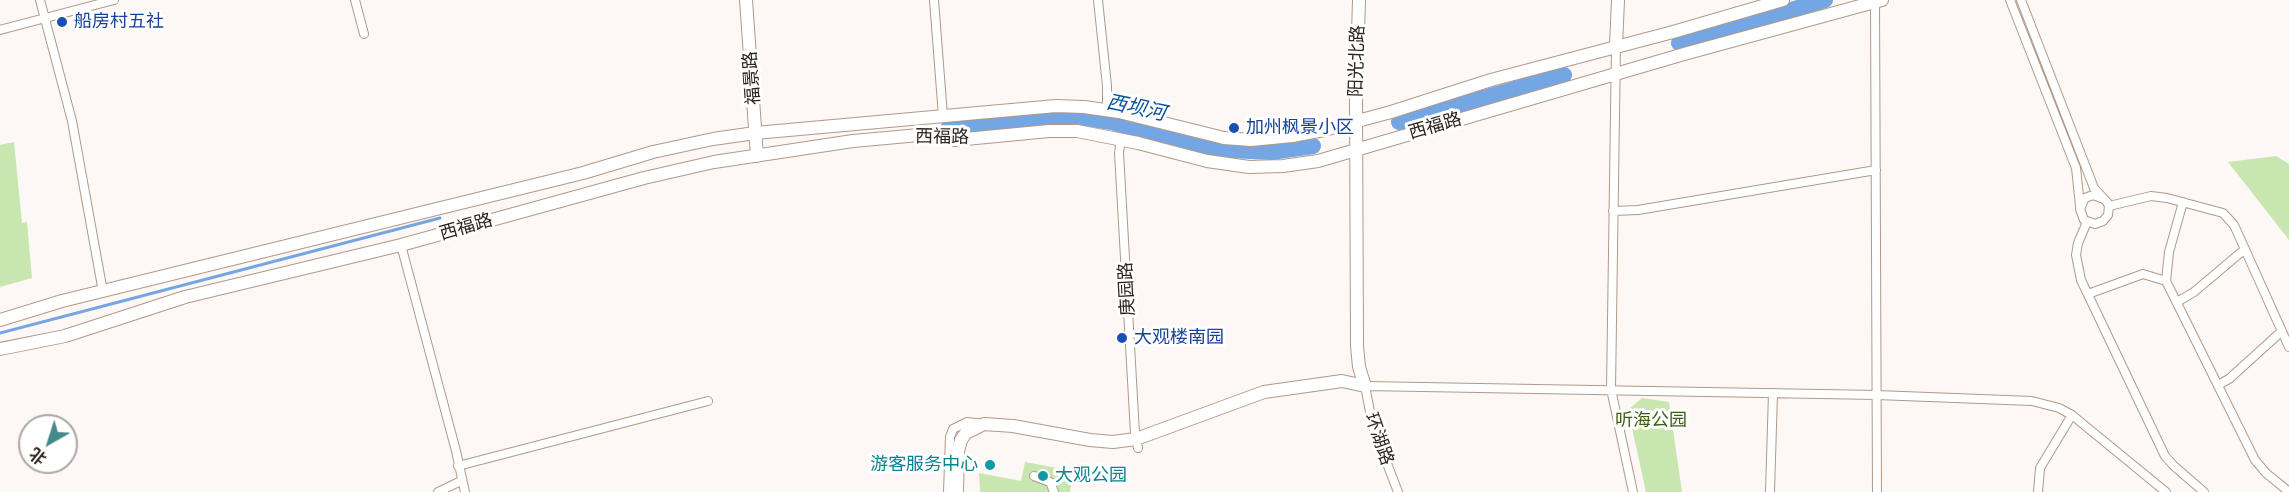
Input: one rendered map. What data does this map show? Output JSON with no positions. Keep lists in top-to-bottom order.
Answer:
{
  "streets": {
    "main road": ["阳光北路", "福景路", "西福路"],
    "street": ["庚园路", "环湖路"]
  },
  "crossings": [
    ["阳光北路", "西福路"],
    ["阳光北路", "环湖路"],
    ["福景路", "西福路"],
    ["西福路", "庚园路"]
  ],
  "water": ["西坝河"],
  "parks": ["听海公园"],
  "places": [
    "船房村五社",
    "加州枫景小区",
    "大观楼南园",
    "游客服务中心",
    "大观公园"
  ],
  "north": "bottom left"
}
